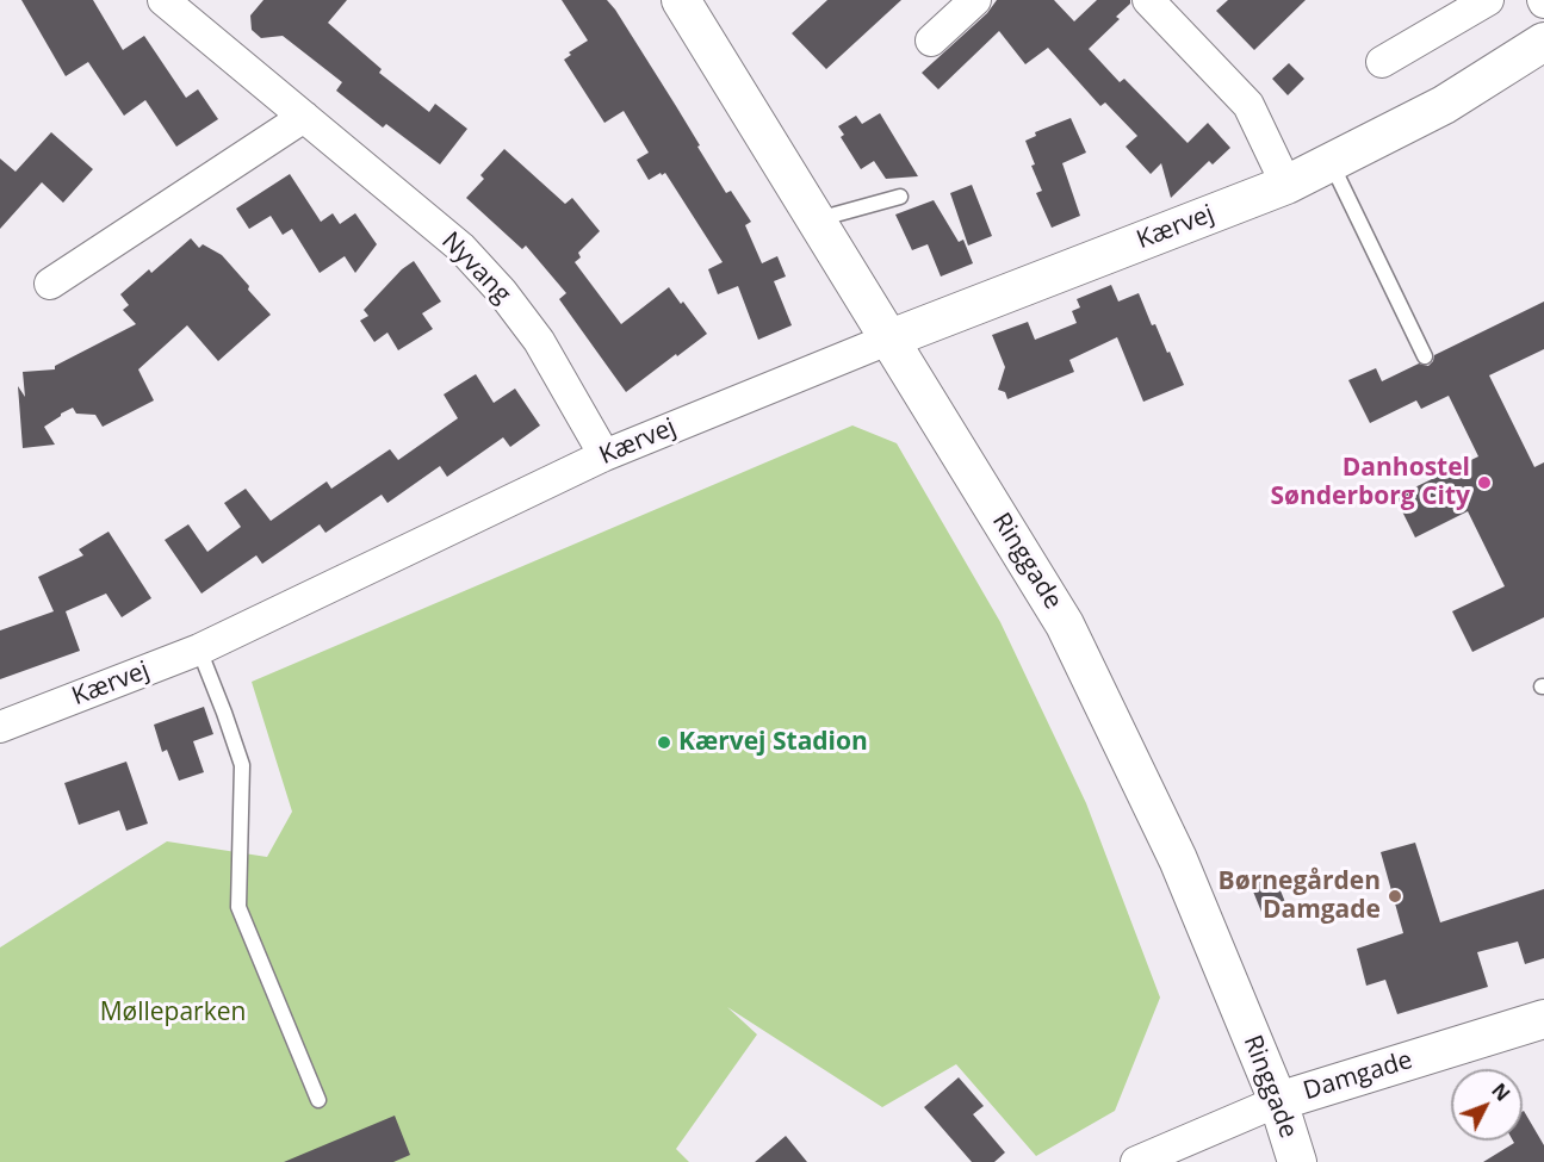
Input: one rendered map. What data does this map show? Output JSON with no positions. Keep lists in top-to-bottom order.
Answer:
{
  "streets": {
    "street": [
      "Kærvej",
      "Nyvang",
      "Ringgade",
      "Damgade"
    ]
  },
  "crossings": [
    ["Kærvej", "Nyvang"],
    ["Kærvej", "Ringgade"],
    ["Ringgade", "Damgade"]
  ],
  "parks": ["Mølleparken"],
  "places": ["Danhostel Sønderborg City", "Kærvej Stadion", "Børnegården Damgade"],
  "north": "top right"
}
